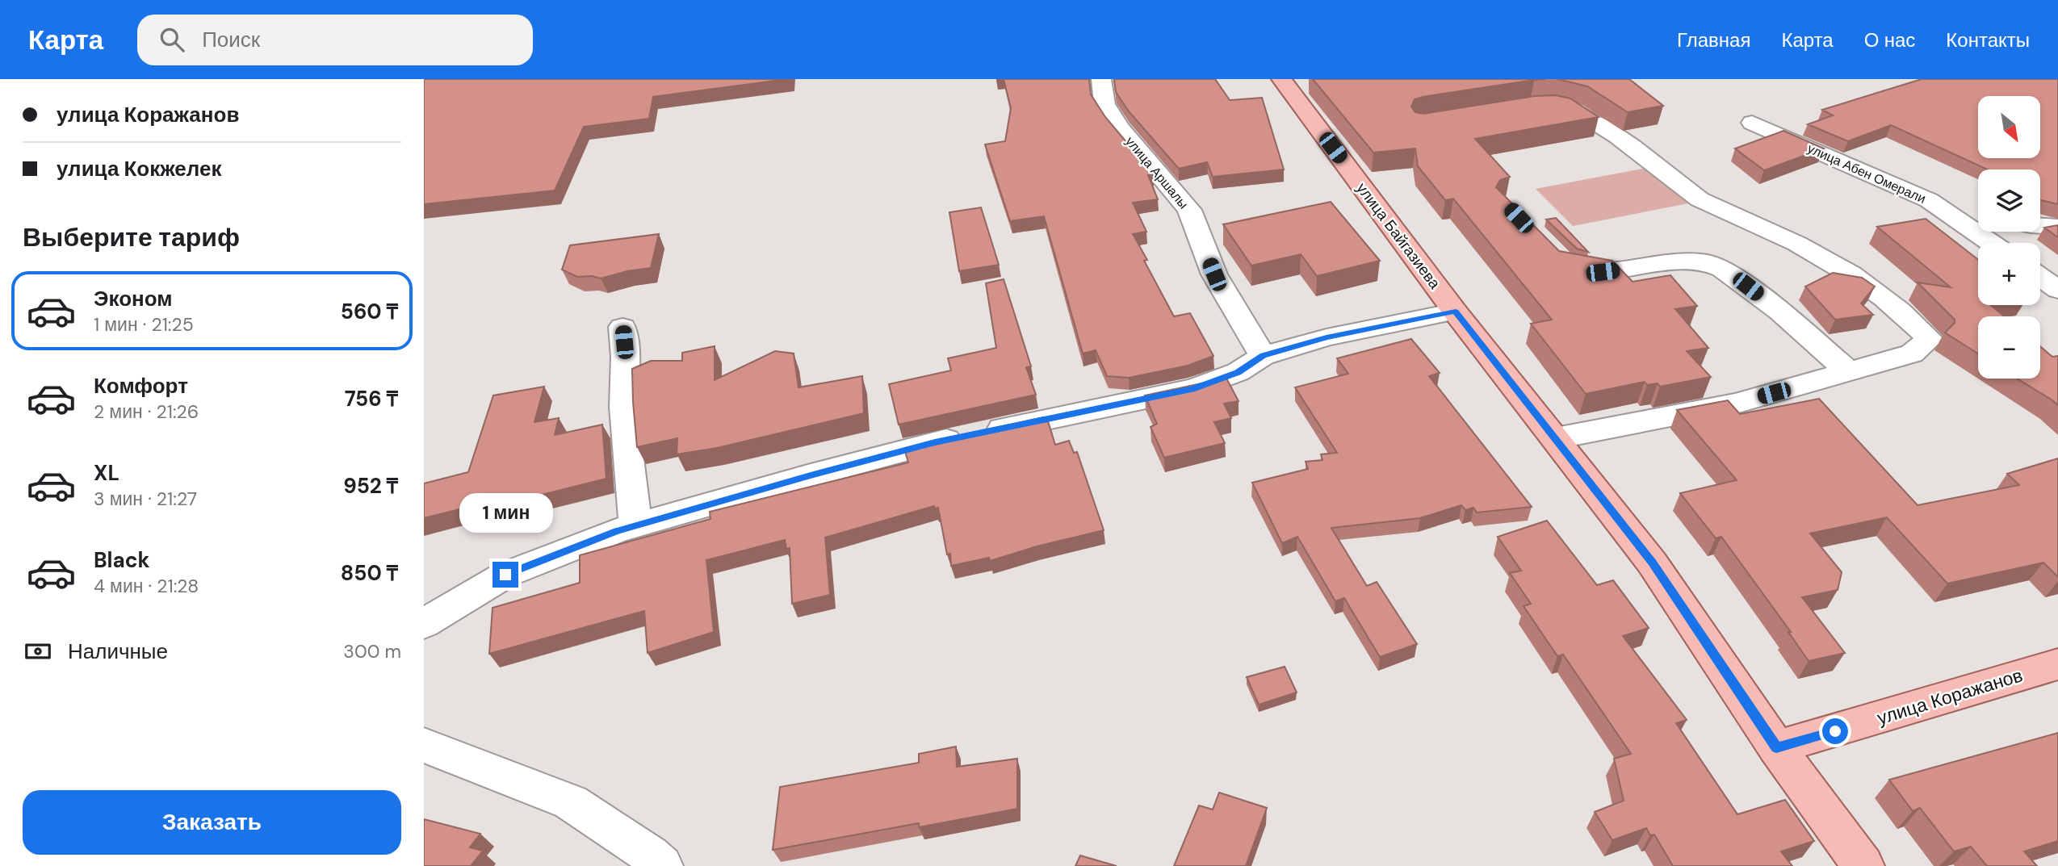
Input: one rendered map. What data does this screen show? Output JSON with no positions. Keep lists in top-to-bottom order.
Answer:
{
  "streets": {
    "main road": ["улица Байгазиева", "улица Коражанов"],
    "street": ["улица Аршалы", "улица Абен Омерали"]
  },
  "crossings": [
    ["улица Байгазиева", "улица Коражанов"]
  ],
  "north": "bottom right",
  "page": {
    "header": "Карта",
    "search": "Поиск",
    "nav": [
      "Главная",
      "Карта",
      "О нас",
      "Контакты"
    ],
    "banner": ["улица Коражанов", "улица Кокжелек"],
    "map_buttons": ["+", "−"],
    "heading": "Выберите тариф",
    "list": [
      {
        "name": "Эконом",
        "note": "1 мин · 21:25",
        "value": "560 ₸"
      },
      {
        "name": "Комфорт",
        "note": "2 мин · 21:26",
        "value": "756 ₸"
      },
      {
        "name": "XL",
        "note": "3 мин · 21:27",
        "value": "952 ₸"
      },
      {
        "name": "Black",
        "note": "4 мин · 21:28",
        "value": "850 ₸"
      }
    ],
    "bubble": "1 мин",
    "pay": ["Наличные", "300 m"],
    "buttons": "Заказать"
  }
}
